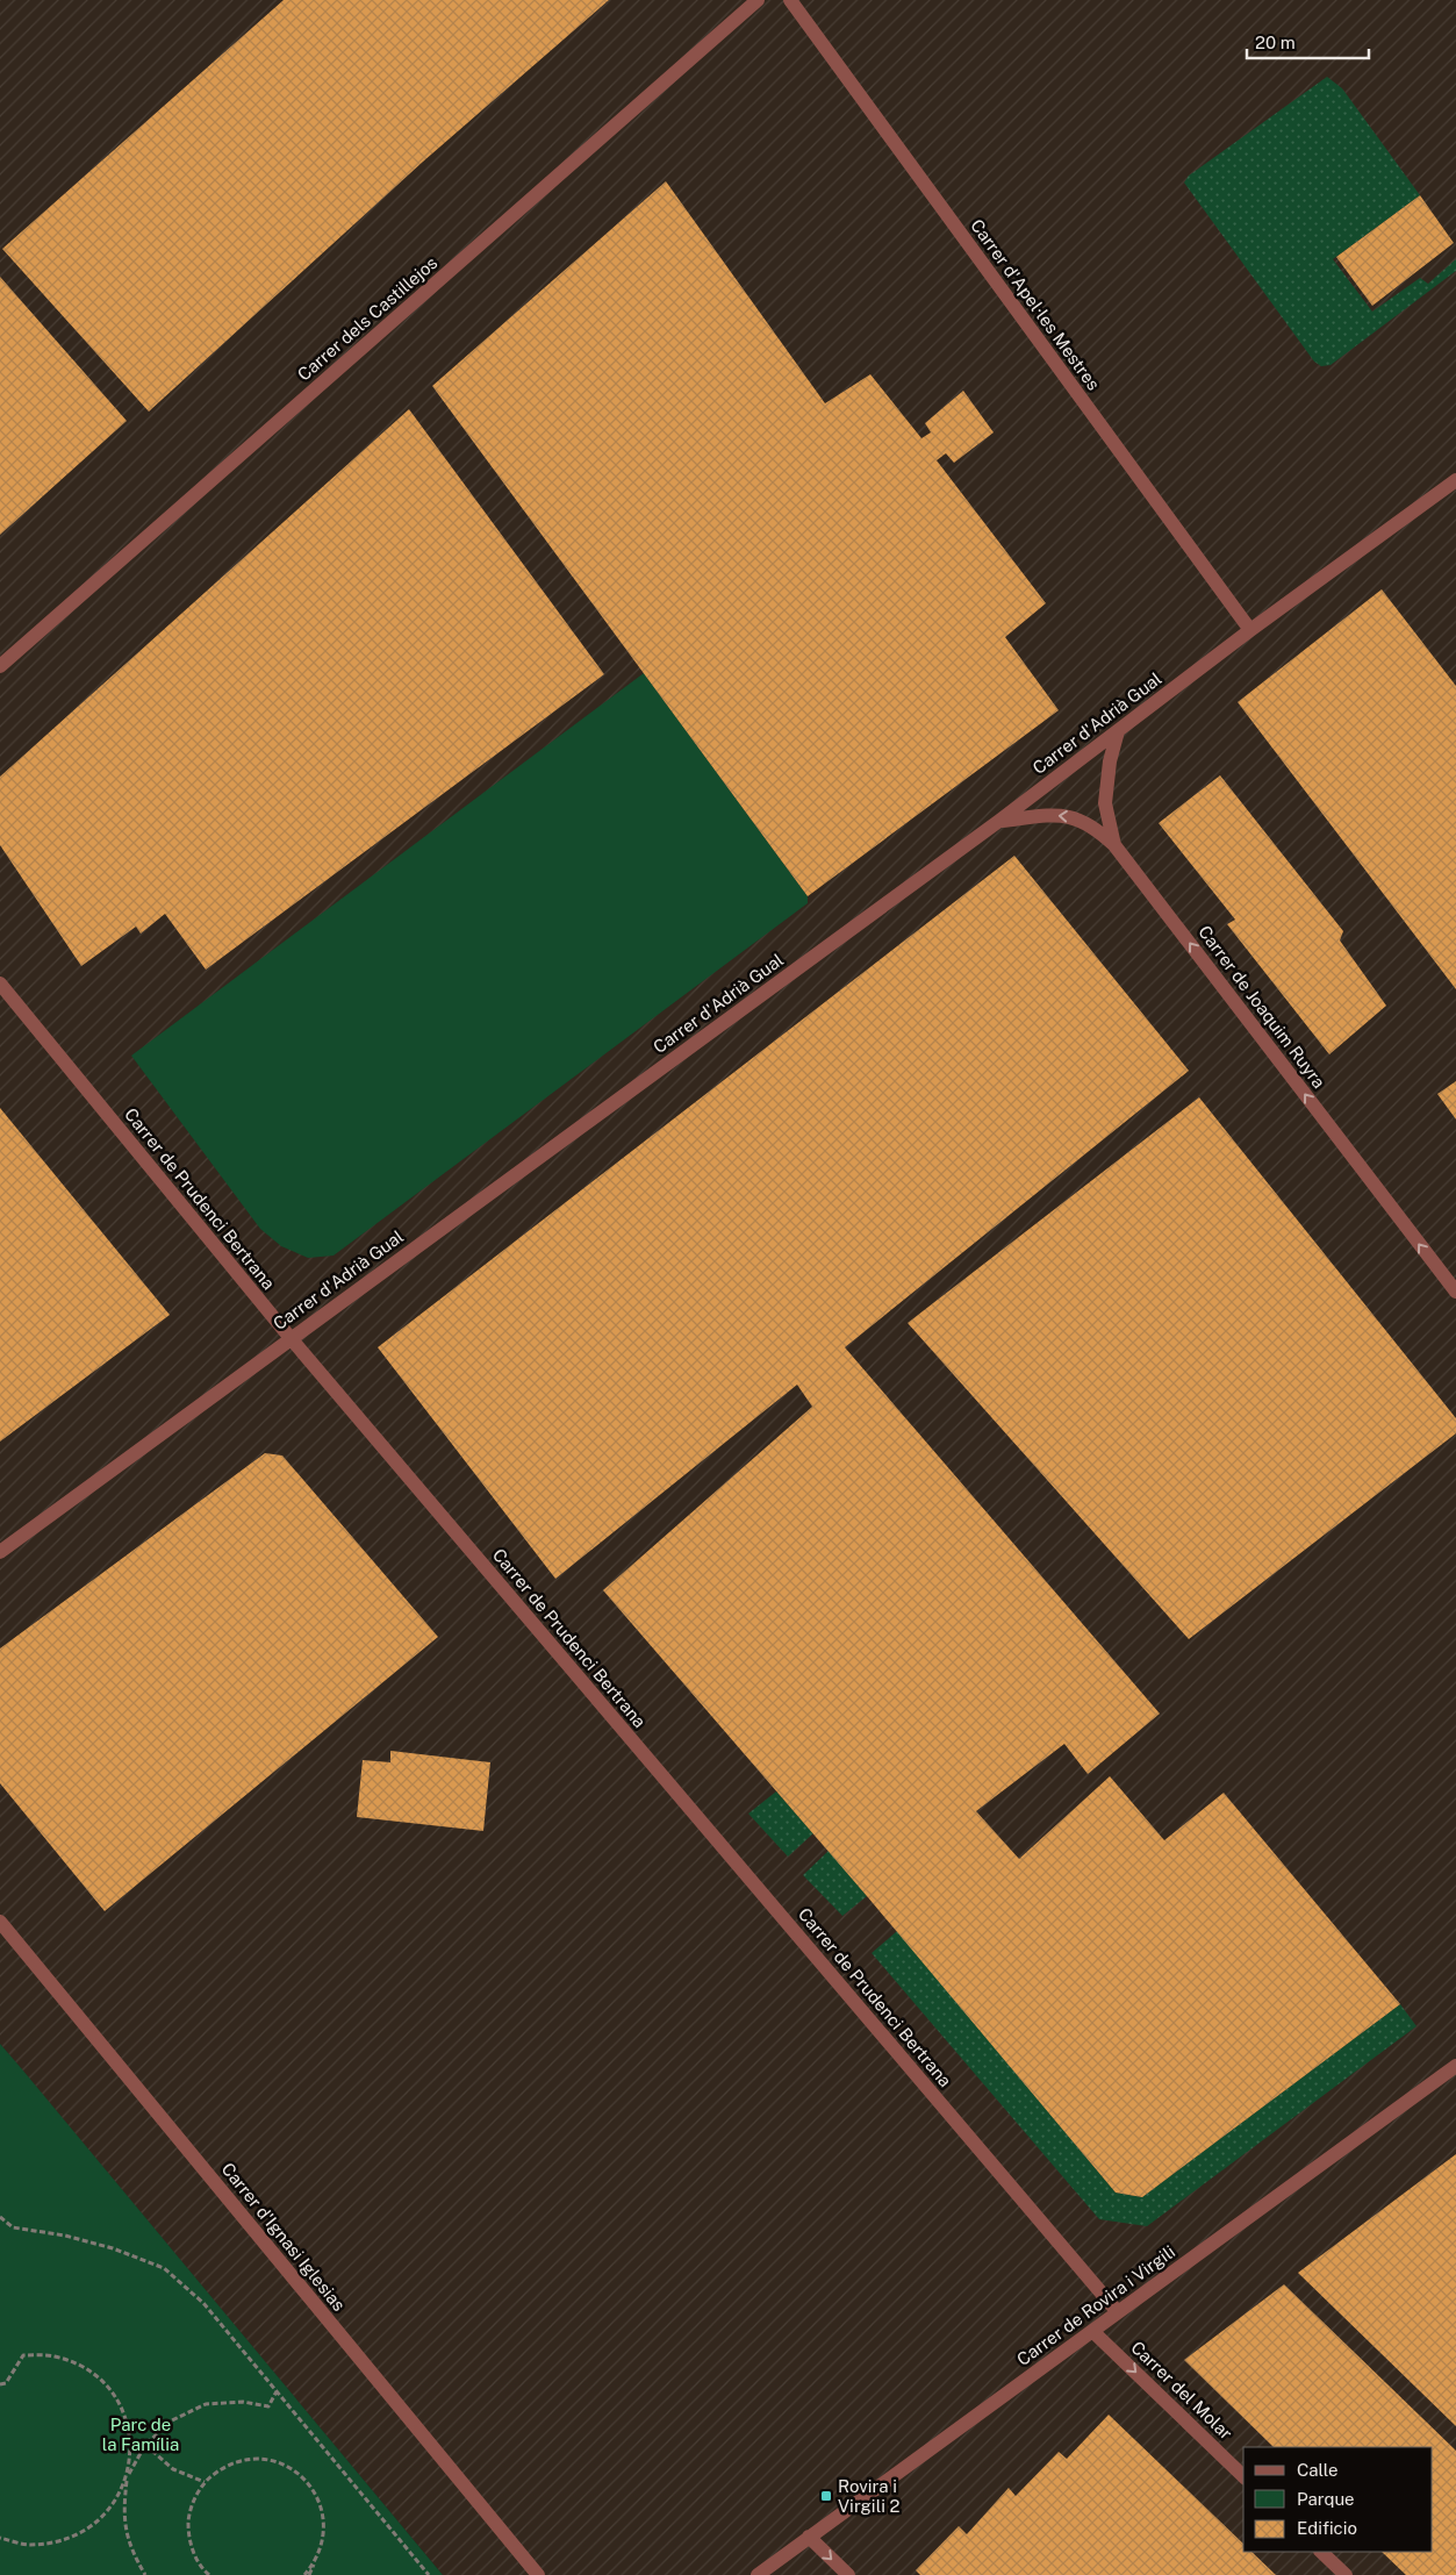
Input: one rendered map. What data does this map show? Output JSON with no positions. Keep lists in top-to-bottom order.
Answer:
{
  "streets": {
    "street": [
      "Carrer d'Apel·les Mestres",
      "Carrer dels Castillejos",
      "Carrer d'Adrià Gual",
      "Carrer de Joaquim Ruyra",
      "Carrer de Prudenci Bertrana",
      "Carrer d'Ignasi Iglesias",
      "Carrer de Rovira i Virgili",
      "Carrer del Molar"
    ]
  },
  "crossings": [
    ["Carrer d'Apel·les Mestres", "Carrer d'Adrià Gual"],
    ["Carrer d'Adrià Gual", "Carrer de Joaquim Ruyra"],
    ["Carrer d'Adrià Gual", "Carrer de Prudenci Bertrana"],
    ["Carrer de Prudenci Bertrana", "Carrer de Rovira i Virgili"],
    ["Carrer de Rovira i Virgili", "Carrer del Molar"]
  ],
  "one_way": ["Carrer de Joaquim Ruyra", "Carrer del Molar"],
  "parks": ["Parc de la Família"],
  "places": {
    "transit": ["Rovira i Virgili 2"]
  },
  "legend": ["Calle", "Parque", "Edificio"],
  "scale_bar": "20 m"
}
